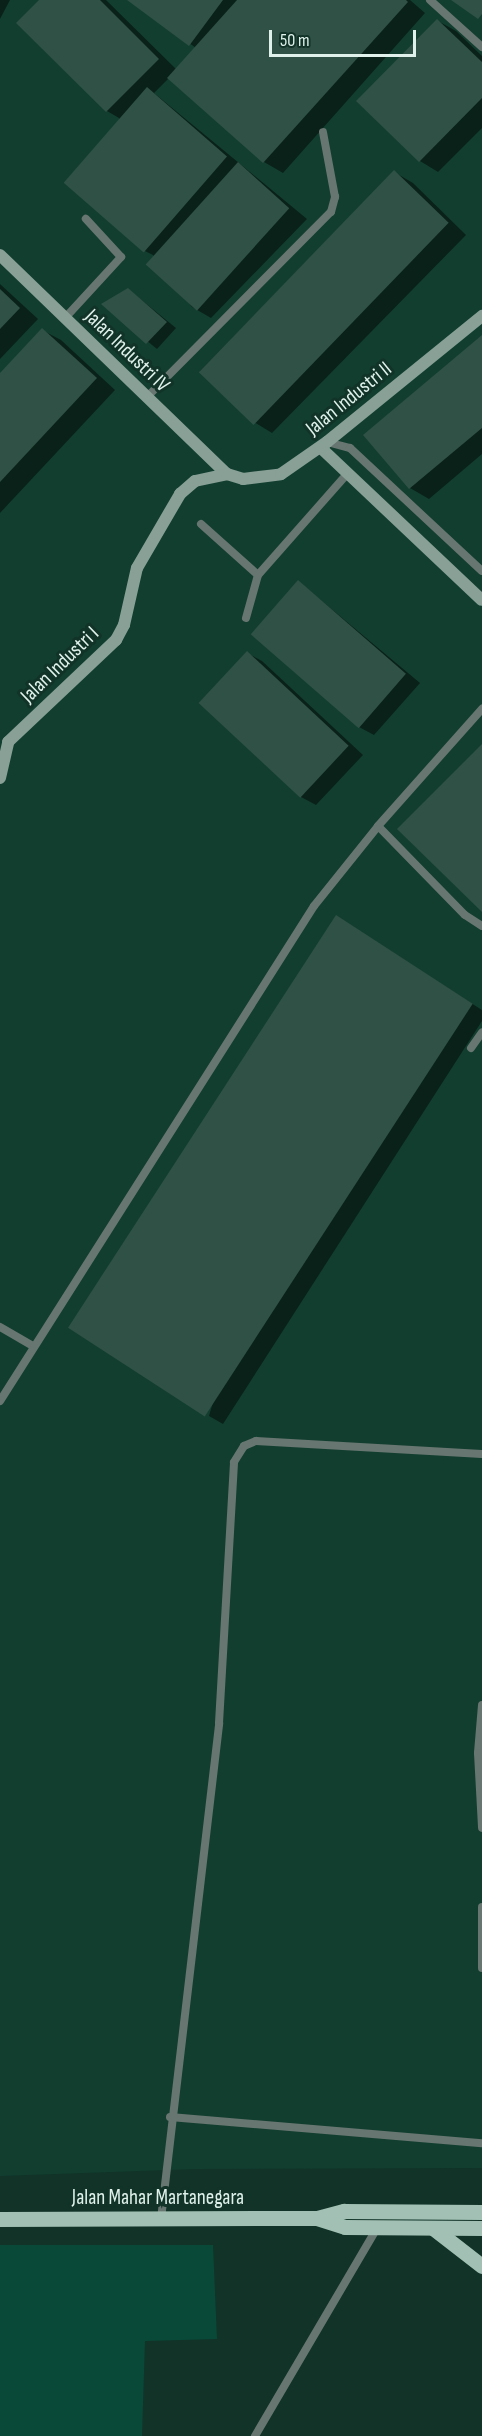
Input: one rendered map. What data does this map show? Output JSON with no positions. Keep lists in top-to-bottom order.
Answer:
{
  "streets": {
    "main road": [
      "Jalan Industri IV",
      "Jalan Industri II",
      "Jalan Industri I",
      "Jalan Mahar Martanegara"
    ]
  },
  "crossings": [
    ["Jalan Industri IV", "Jalan Industri II"],
    ["Jalan Industri IV", "Jalan Industri I"],
    ["Jalan Industri II", "Jalan Industri I"]
  ],
  "scale_bar": "50 m"
}
